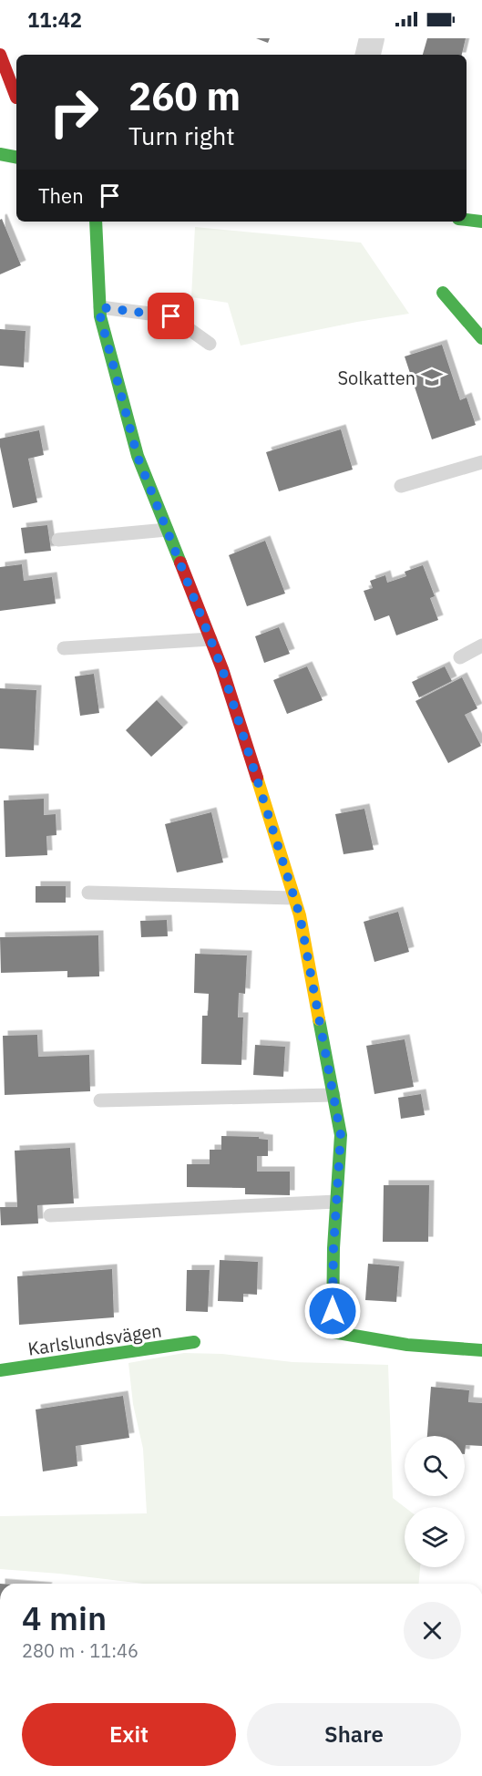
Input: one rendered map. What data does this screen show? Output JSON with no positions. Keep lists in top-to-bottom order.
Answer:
{
  "streets": {
    "street": ["Karlslundsvägen"]
  },
  "places": {
    "school or university": ["Solkatten"]
  },
  "page": {
    "status": "11:42",
    "turn": ["260 m", "Turn right"],
    "then": "Then",
    "heading": ["4 min", "280 m · 11:46"],
    "buttons": ["Exit", "Share"]
  }
}
